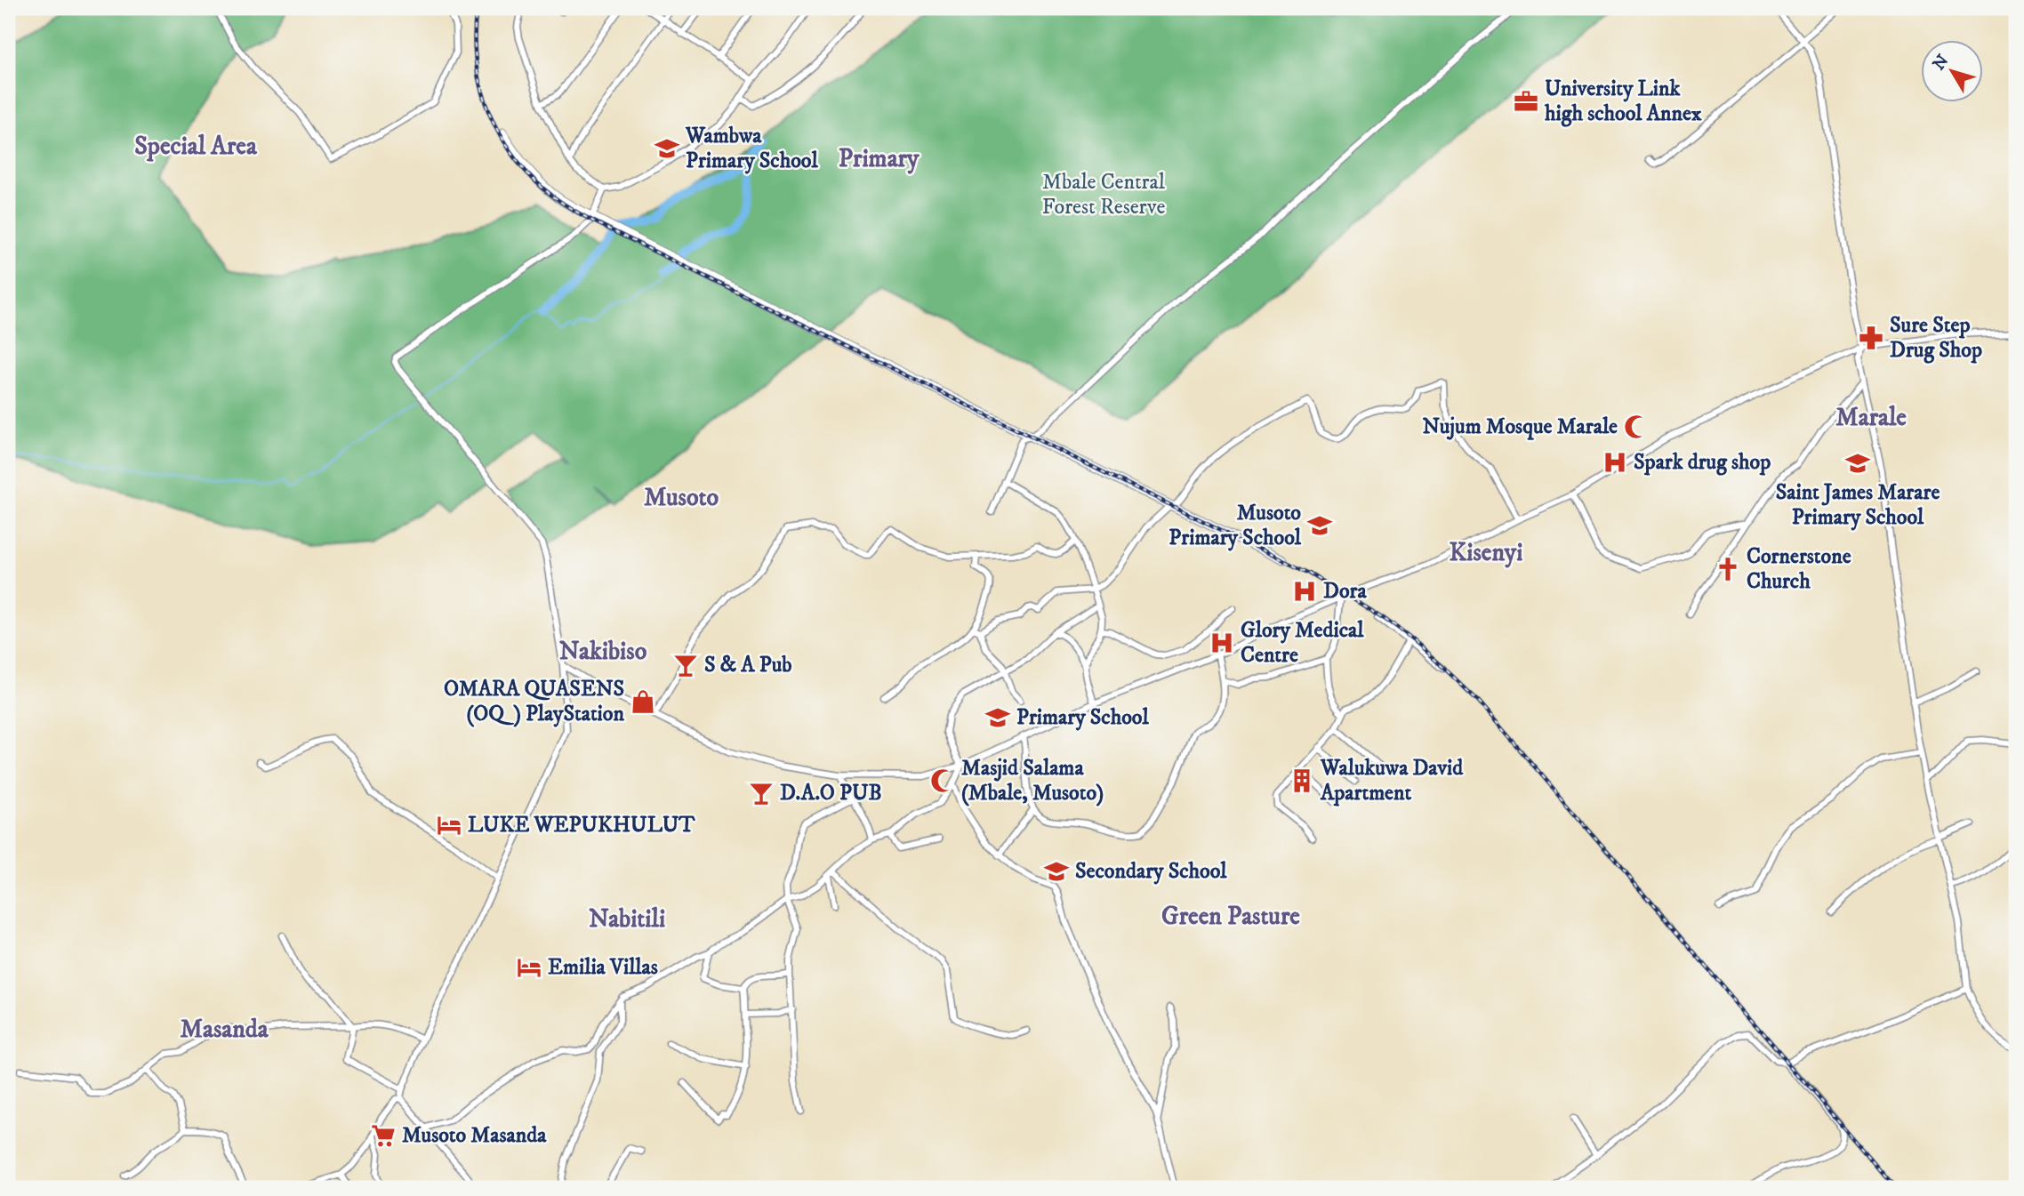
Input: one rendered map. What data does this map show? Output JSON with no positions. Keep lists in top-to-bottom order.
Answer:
{
  "districts": [
    "Special Area",
    "Primary",
    "Marale",
    "Musoto",
    "Kisenyi",
    "Nakibiso",
    "Green Pasture",
    "Nabitili",
    "Masanda"
  ],
  "parks": ["Mbale Central Forest Reserve"],
  "places": {
    "office": ["University Link high school Annex"],
    "school or university": [
      "Wambwa Primary School",
      "Saint James Marare Primary School",
      "Musoto Primary School",
      "Primary School",
      "Secondary School"
    ],
    "pharmacy": ["Sure Step Drug Shop"],
    "mosque": ["Nujum Mosque Marale", "Masjid Salama (Mbale, Musoto)"],
    "hospital": ["Spark drug shop", "Dora", "Glory Medical Centre"],
    "church": ["Cornerstone Church"],
    "bar": ["S & A Pub", "D.A.O PUB"],
    "shop": ["OMARA QUASENS (OQ) PlayStation"],
    "building": ["Walukuwa David Apartment"],
    "hotel": ["LUKE WEPUKHULUT", "Emilia Villas"],
    "supermarket": ["Musoto Masanda"]
  },
  "north": "top left"
}
